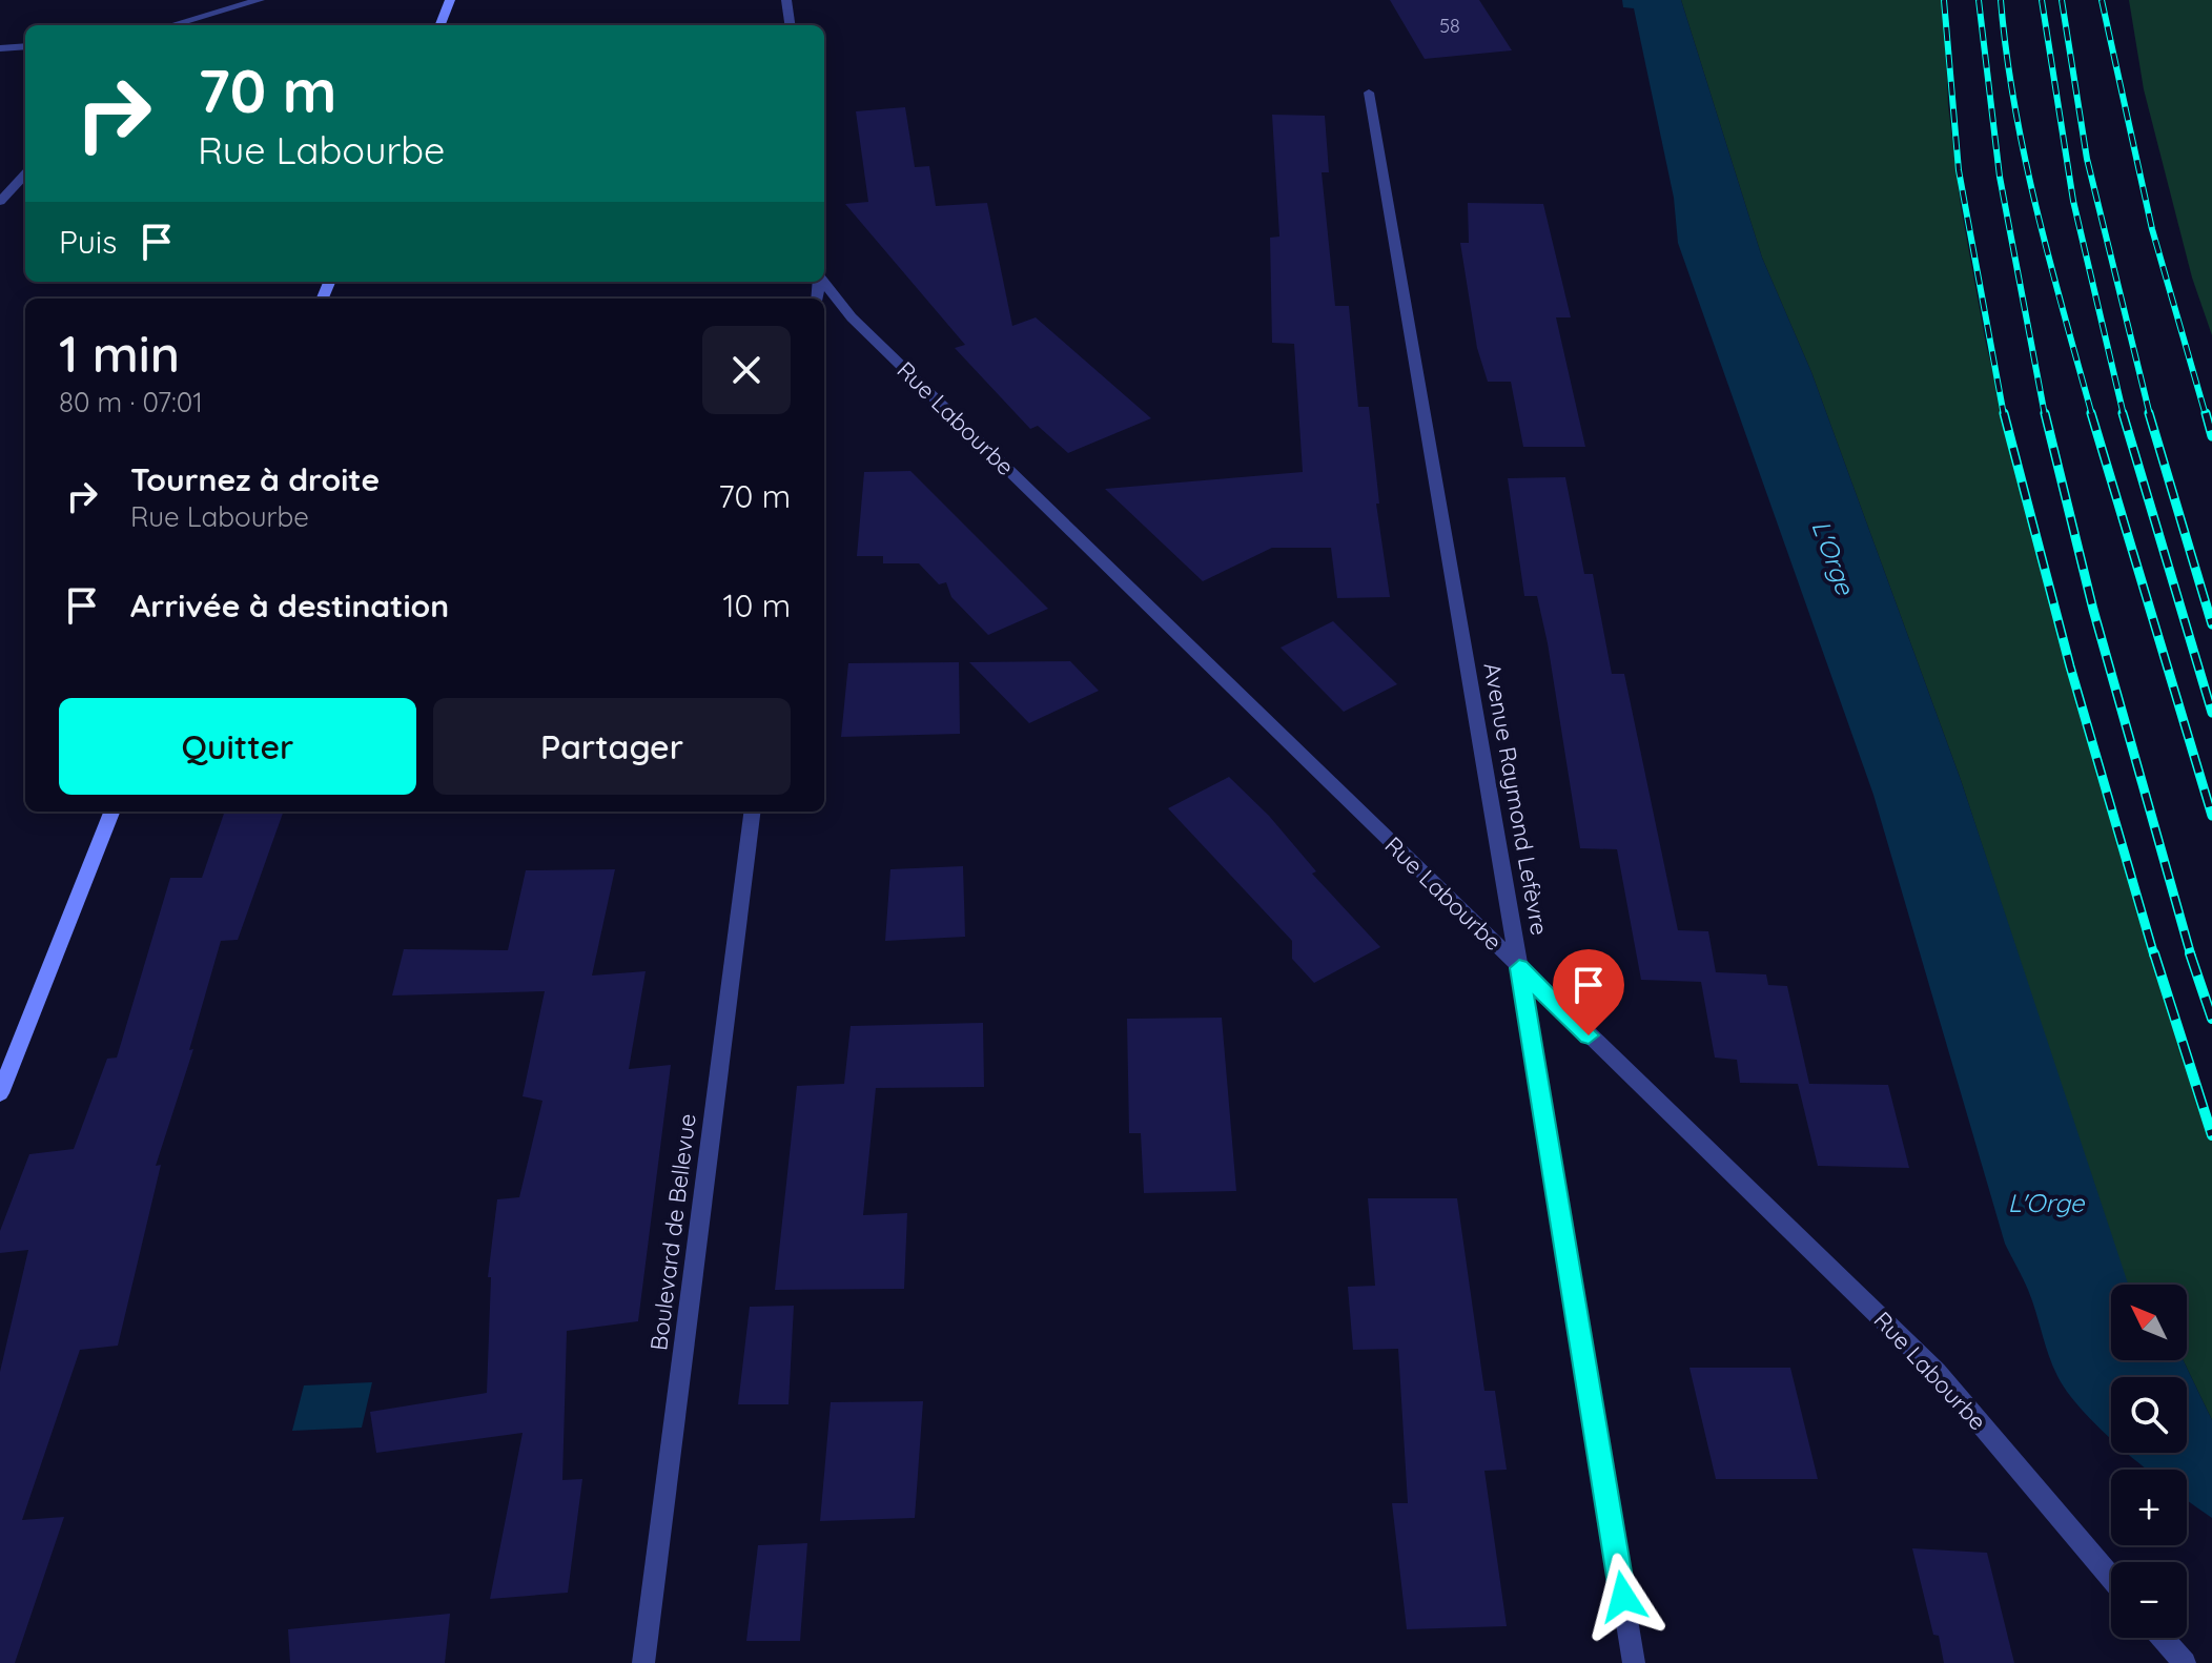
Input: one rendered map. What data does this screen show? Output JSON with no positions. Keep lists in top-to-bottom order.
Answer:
{
  "streets": {
    "street": ["Rue Labourbe", "Avenue Raymond Lefèvre", "Boulevard de Bellevue"]
  },
  "crossings": [
    ["Rue Labourbe", "Avenue Raymond Lefèvre"]
  ],
  "water": ["L'Orge"],
  "house_numbers": ["58"],
  "north": "top left",
  "page": {
    "turn": ["70 m", "Rue Labourbe"],
    "then": "Puis",
    "heading": ["1 min", "80 m · 07:01"],
    "list": [
      {
        "name": "Tournez à droite",
        "note": "Rue Labourbe",
        "value": "70 m"
      },
      {
        "name": "Arrivée à destination",
        "value": "10 m"
      }
    ],
    "buttons": ["Quitter", "Partager"],
    "map_buttons": ["+", "−"]
  }
}
